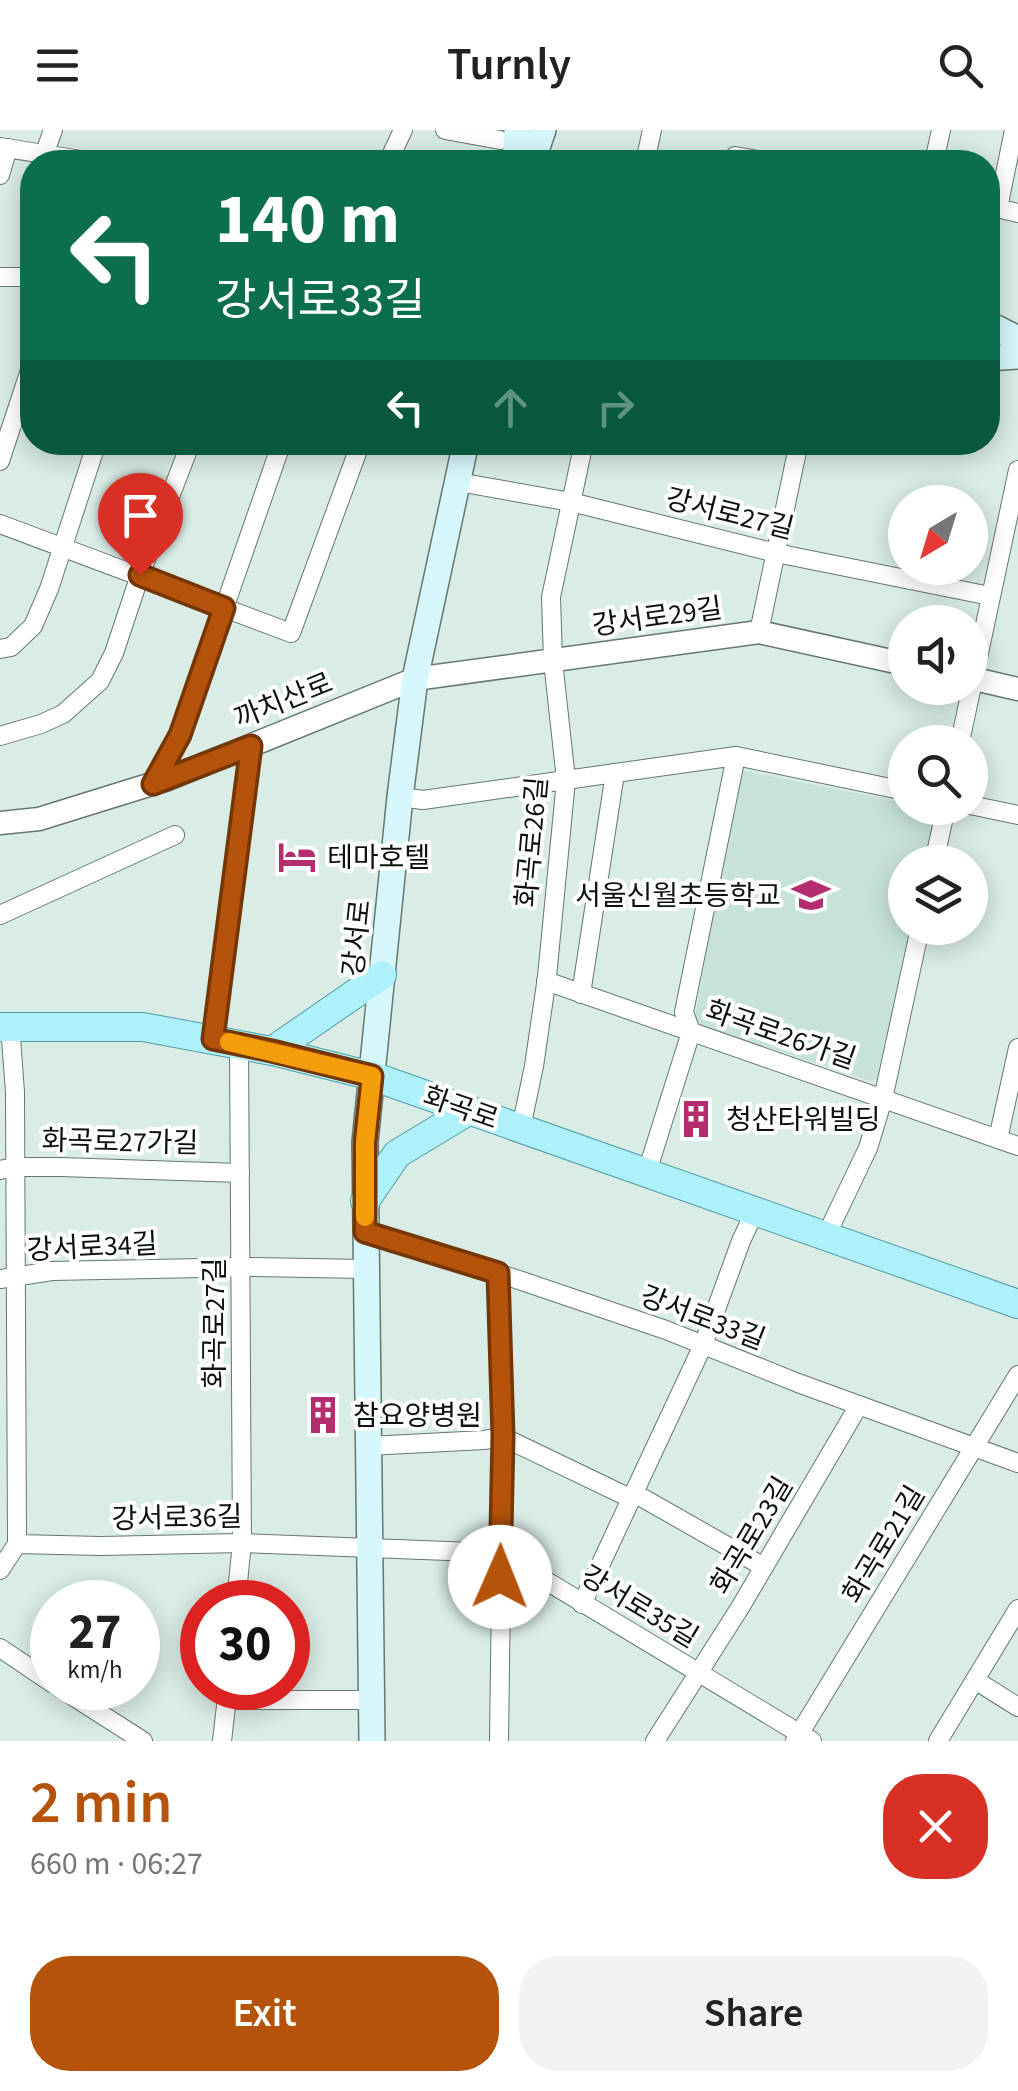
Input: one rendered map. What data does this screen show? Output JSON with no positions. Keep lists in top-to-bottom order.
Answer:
{
  "streets": {
    "main road": ["강서로", "화곡로"],
    "street": [
      "강서로27길",
      "강서로29길",
      "까치산로",
      "화곡로26길",
      "화곡로26가길",
      "화곡로27가길",
      "강서로34길",
      "강서로33길",
      "화곡로27길",
      "강서로36길",
      "화곡로23길",
      "화곡로21길",
      "강서로35길"
    ]
  },
  "crossings": [
    ["강서로27길", "화곡로26길"],
    ["강서로27길", "강서로"],
    ["강서로29길", "까치산로"],
    ["강서로29길", "화곡로26길"],
    ["강서로29길", "강서로"],
    ["까치산로", "강서로"],
    ["화곡로26길", "화곡로26가길"],
    ["화곡로26길", "화곡로"],
    ["강서로", "화곡로"],
    ["강서로", "강서로34길"],
    ["강서로", "강서로33길"],
    ["강서로", "강서로36길"],
    ["강서로", "강서로35길"],
    ["화곡로", "화곡로27길"],
    ["화곡로27가길", "화곡로27길"],
    ["강서로34길", "화곡로27길"],
    ["강서로33길", "화곡로23길"],
    ["강서로33길", "화곡로21길"],
    ["화곡로27길", "강서로36길"],
    ["강서로36길", "강서로35길"],
    ["화곡로23길", "강서로35길"],
    ["화곡로21길", "강서로35길"]
  ],
  "places": {
    "hotel": ["테마호텔"],
    "school or university": ["서울신월초등학교"],
    "building": ["청산타워빌딩", "참요양병원"]
  },
  "north": "bottom left",
  "page": {
    "header": "Turnly",
    "turn": ["140 m", "강서로33길"],
    "speed": "27 km/h",
    "limit": "30",
    "heading": ["2 min", "660 m · 06:27"],
    "buttons": ["Exit", "Share"]
  }
}
